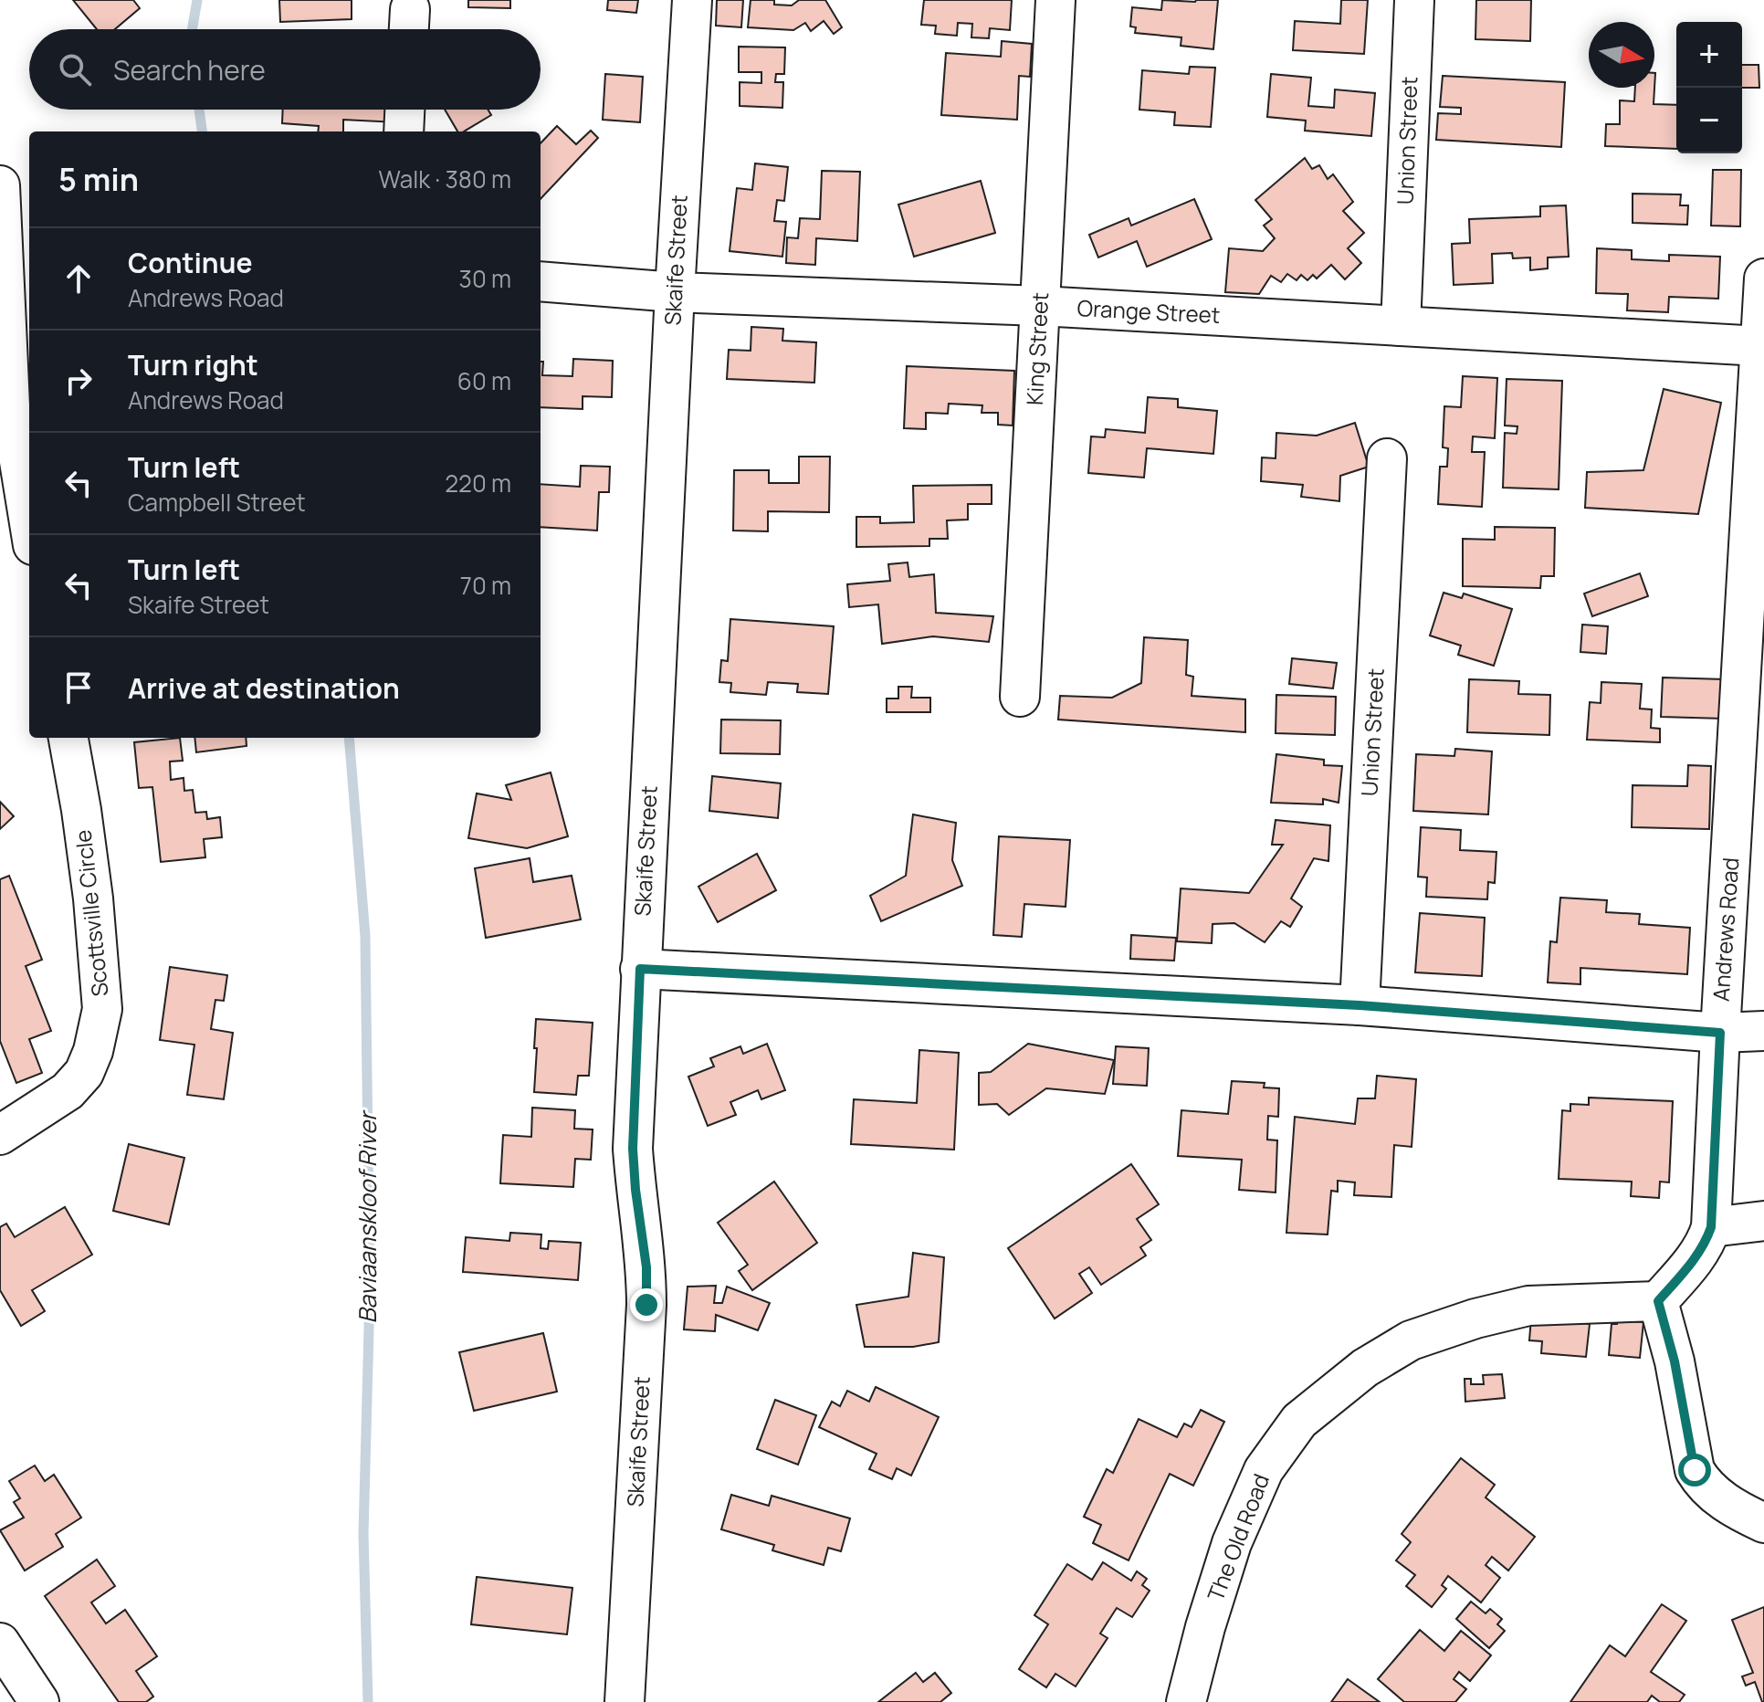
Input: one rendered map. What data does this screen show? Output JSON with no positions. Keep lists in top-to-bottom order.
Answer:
{
  "streets": {
    "street": [
      "Union Street",
      "Skaife Street",
      "Orange Street",
      "King Street",
      "Scottsville Circle",
      "Andrews Road",
      "The Old Road"
    ]
  },
  "crossings": [
    ["Union Street", "Orange Street"],
    ["Skaife Street", "Orange Street"],
    ["Orange Street", "King Street"],
    ["Orange Street", "Andrews Road"],
    ["Andrews Road", "The Old Road"]
  ],
  "water": ["Baviaanskloof River"],
  "north": "right",
  "page": {
    "map_buttons": ["+", "−"],
    "search": "Search here",
    "heading": ["5 min", "Walk · 380 m"],
    "list": [
      ["Continue", "Andrews Road", "30 m"],
      ["Turn right", "Andrews Road", "60 m"],
      ["Turn left", "Campbell Street", "220 m"],
      ["Turn left", "Skaife Street", "70 m"],
      "Arrive at destination"
    ]
  }
}
